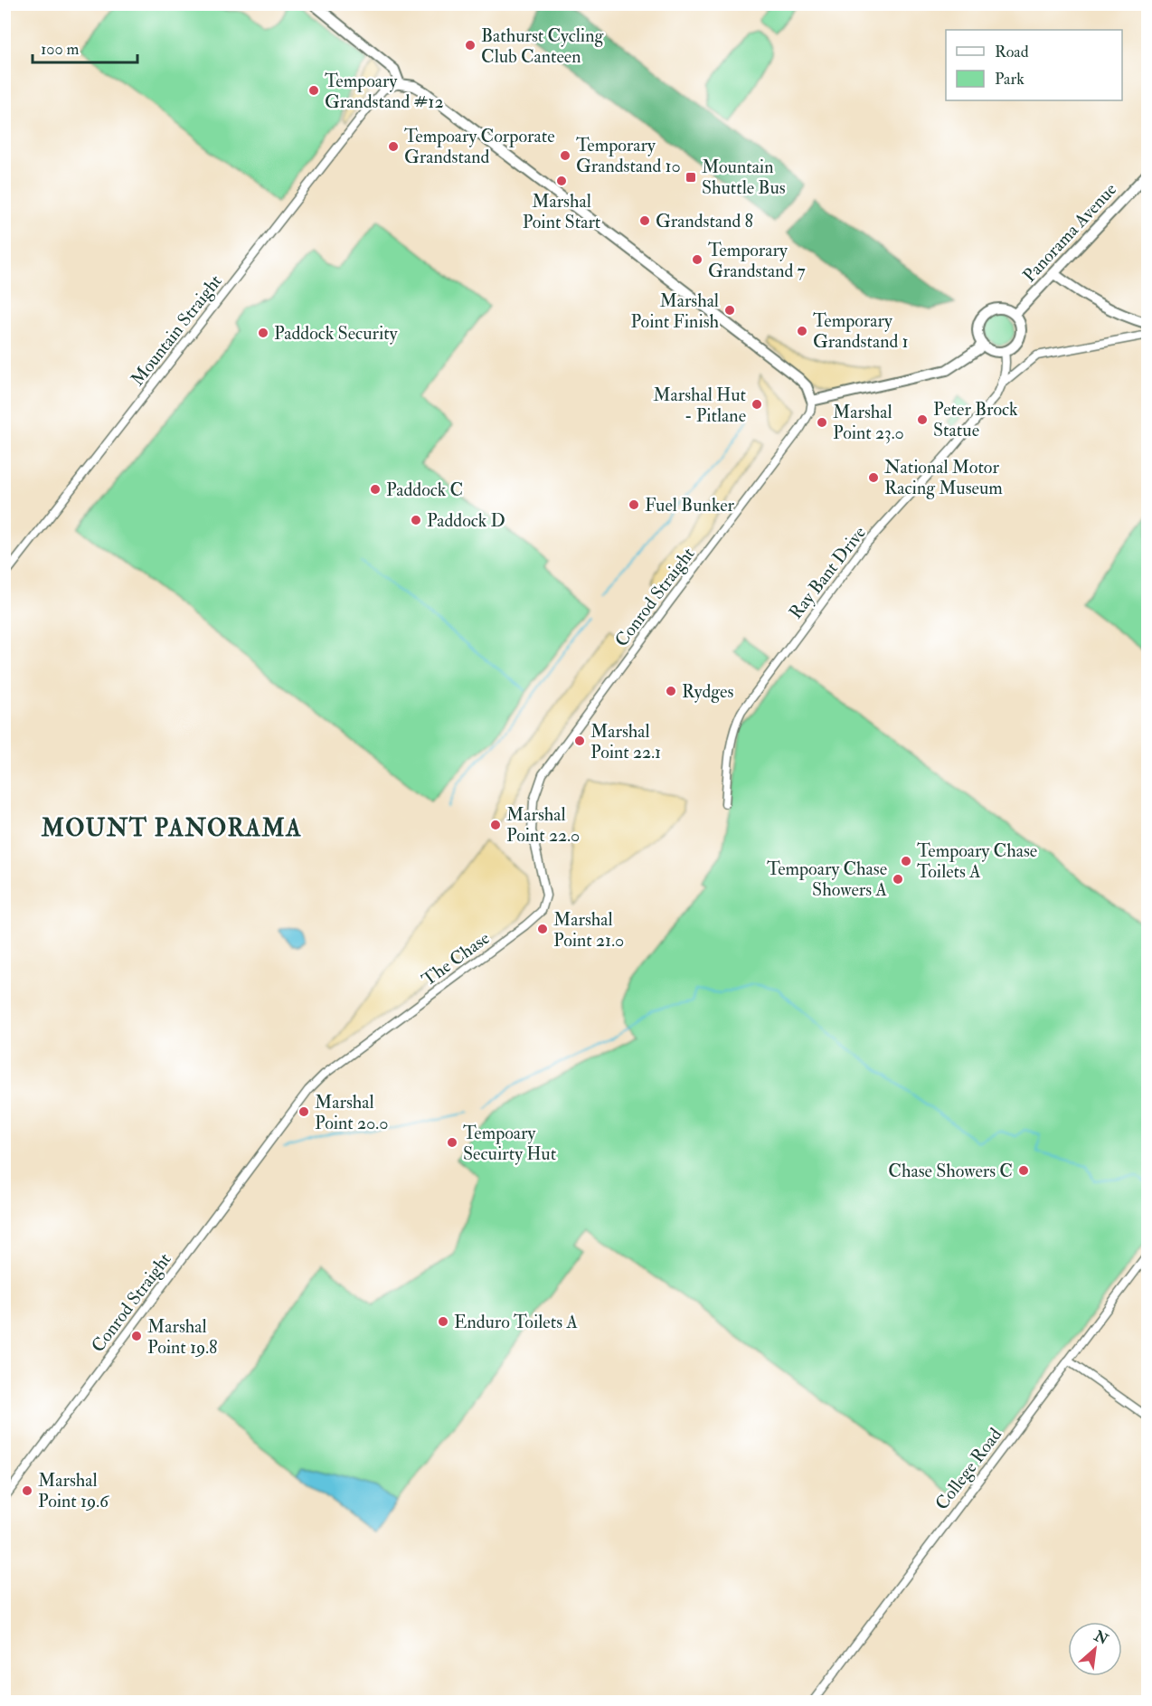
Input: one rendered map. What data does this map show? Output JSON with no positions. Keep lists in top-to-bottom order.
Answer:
{
  "streets": {
    "street": [
      "Panorama Avenue",
      "Mountain Straight",
      "Ray Bant Drive",
      "Conrod Straight",
      "The Chase",
      "College Road"
    ]
  },
  "crossings": [
    ["Panorama Avenue", "Ray Bant Drive"],
    ["Conrod Straight", "The Chase"]
  ],
  "districts": ["MOUNT PANORAMA"],
  "places": {
    "other": [
      "Bathurst Cycling Club Canteen",
      "Tempoary Grandstand #12",
      "Tempoary Corporate Grandstand",
      "Temporary Grandstand 10",
      "Marshal Point Start",
      "Grandstand 8",
      "Temporary Grandstand 7",
      "Marshal Point Finish",
      "Temporary Grandstand 1",
      "Paddock Security",
      "Marshal Hut - Pitlane",
      "Peter Brock Statue",
      "Marshal Point 23.0",
      "National Motor Racing Museum",
      "Paddock C",
      "Fuel Bunker",
      "Paddock D",
      "Rydges",
      "Marshal Point 22.1",
      "Marshal Point 22.0",
      "Tempoary Chase Toilets A",
      "Tempoary Chase Showers A",
      "Marshal Point 21.0",
      "Marshal Point 20.0",
      "Tempoary Secuirty Hut",
      "Chase Showers C",
      "Enduro Toilets A",
      "Marshal Point 19.8",
      "Marshal Point 19.6"
    ],
    "transit": ["Mountain Shuttle Bus"]
  },
  "legend": ["Road", "Park"],
  "scale_bar": "100 m",
  "north": "top right"
}
